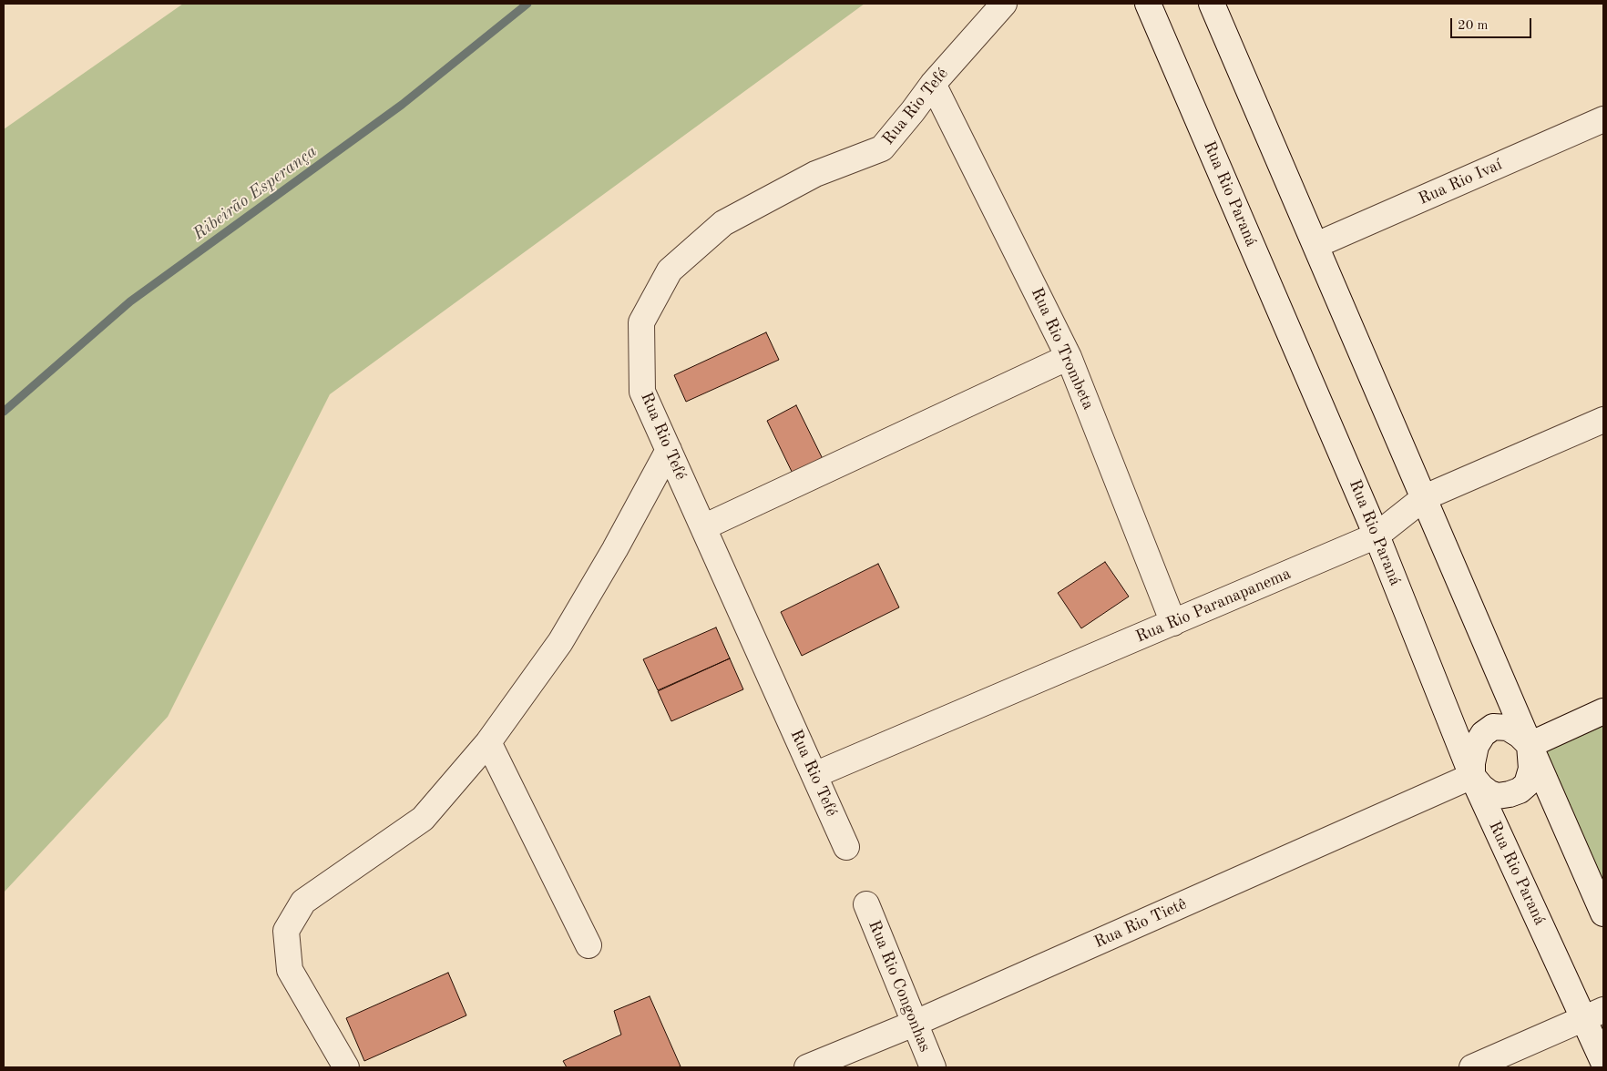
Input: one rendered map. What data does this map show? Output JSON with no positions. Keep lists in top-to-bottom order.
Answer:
{
  "streets": {
    "street": [
      "Rua Rio Tefé",
      "Rua Rio Ivaí",
      "Rua Rio Paraná",
      "Rua Rio Trombeta",
      "Rua Rio Paranapanema",
      "Rua Rio Tietê",
      "Rua Rio Congonhas"
    ]
  },
  "crossings": [
    ["Rua Rio Tefé", "Rua Rio Trombeta"],
    ["Rua Rio Tefé", "Rua Rio Paranapanema"],
    ["Rua Rio Paraná", "Rua Rio Paranapanema"],
    ["Rua Rio Paraná", "Rua Rio Tietê"],
    ["Rua Rio Trombeta", "Rua Rio Paranapanema"],
    ["Rua Rio Tietê", "Rua Rio Congonhas"]
  ],
  "water": ["Ribeirão Esperança"],
  "scale_bar": "20 m"
}
